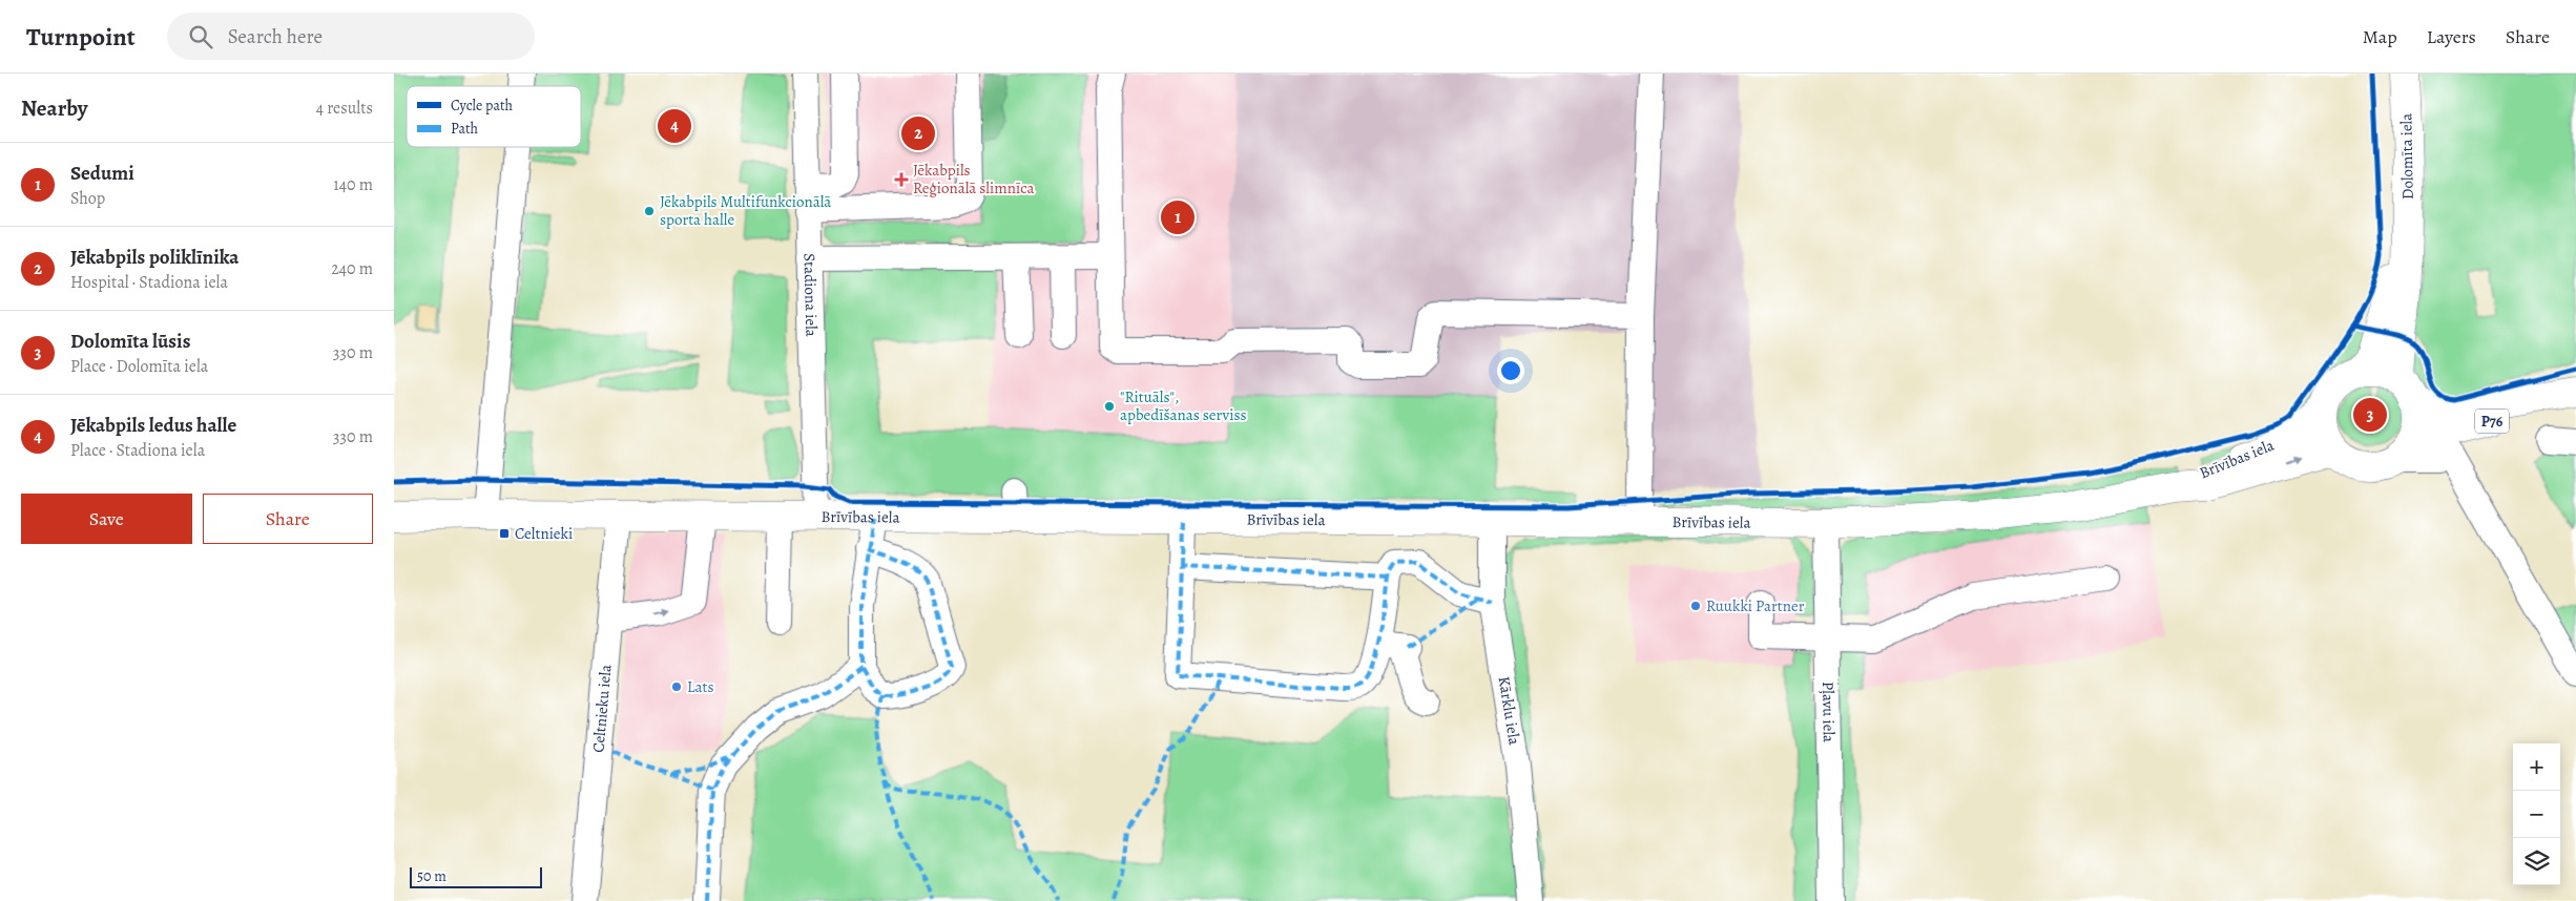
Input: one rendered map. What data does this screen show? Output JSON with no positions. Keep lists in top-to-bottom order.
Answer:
{
  "streets": {
    "main road": ["Dolomīta iela", "P76", "Brīvības iela"],
    "street": [
      "Stadiona iela",
      "Celtnieku iela",
      "Kārklu iela",
      "Pļavu iela"
    ]
  },
  "crossings": [
    ["Dolomīta iela", "P76"],
    ["Dolomīta iela", "Brīvības iela"],
    ["Stadiona iela", "Brīvības iela"],
    ["P76", "Brīvības iela"],
    ["Brīvības iela", "Celtnieku iela"],
    ["Brīvības iela", "Kārklu iela"],
    ["Brīvības iela", "Pļavu iela"]
  ],
  "places": {
    "health": ["Jēkabpils Reģionālā slimnīca"],
    "other": [
      "Jēkabpils Multifunkcionālā sporta halle",
      "\"Rituāls\", apbedīšanas serviss",
      "Ruukki Partner",
      "Lats"
    ],
    "transit": ["Celtnieki"]
  },
  "legend": ["Cycle path", "Path"],
  "scale_bar": "50 m",
  "page": {
    "header": "Turnpoint",
    "search": "Search here",
    "nav": ["Map", "Layers", "Share"],
    "heading": ["Nearby", "4 results"],
    "pins": [
      "4",
      "2",
      "1",
      "3"
    ],
    "list": [
      {
        "mark": "1",
        "name": "Sedumi",
        "note": "Shop",
        "value": "140 m"
      },
      {
        "mark": "2",
        "name": "Jēkabpils poliklīnika",
        "note": "Hospital · Stadiona iela",
        "value": "240 m"
      },
      {
        "mark": "3",
        "name": "Dolomīta lūsis",
        "note": "Place · Dolomīta iela",
        "value": "330 m"
      },
      {
        "mark": "4",
        "name": "Jēkabpils ledus halle",
        "note": "Place · Stadiona iela",
        "value": "330 m"
      }
    ],
    "buttons": ["Save", "Share"],
    "map_buttons": ["+", "−"],
    "scale": "50 m"
  }
}
